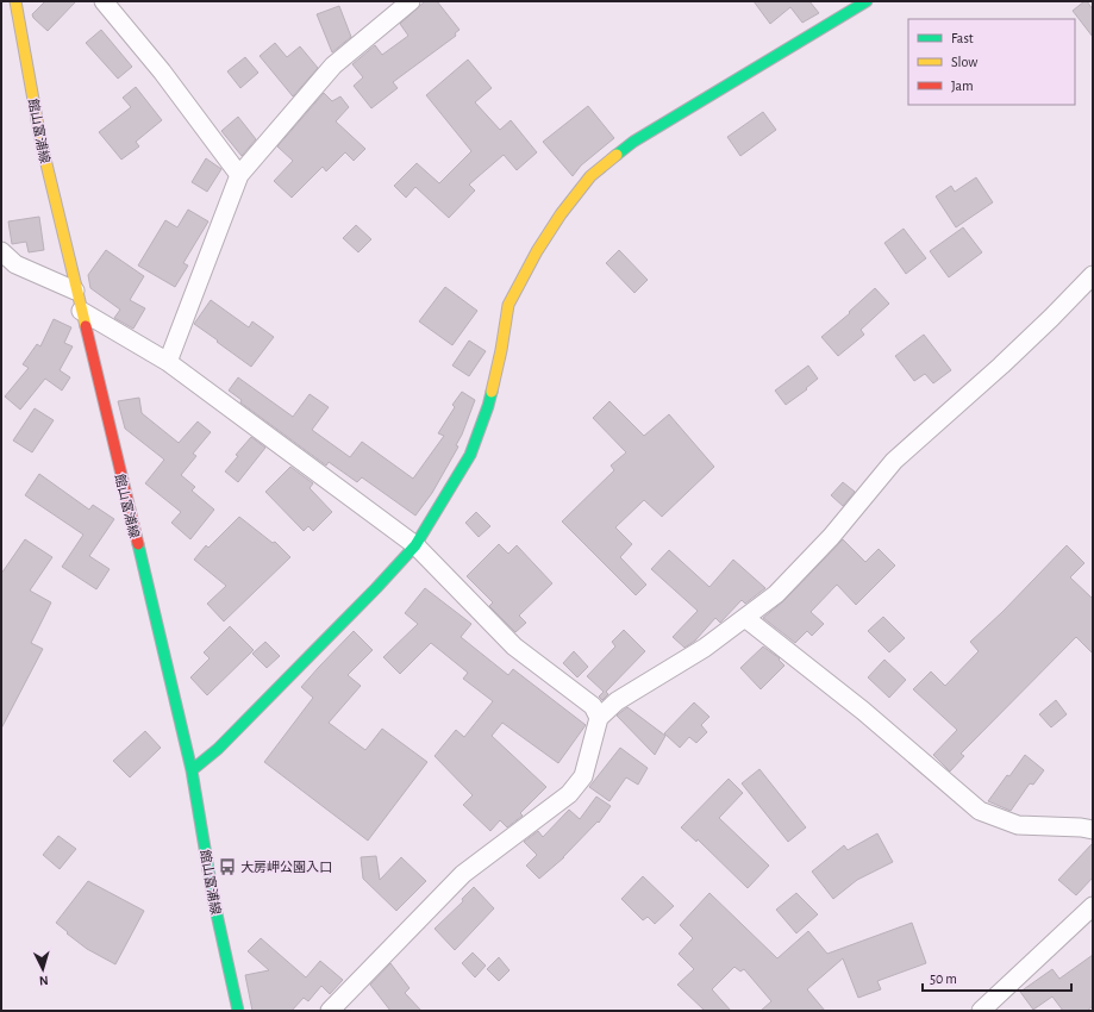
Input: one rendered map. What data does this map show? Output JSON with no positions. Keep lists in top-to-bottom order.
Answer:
{
  "streets": {
    "street": ["館山富浦線"]
  },
  "places": {
    "bus stop": ["大房岬公園入口"]
  },
  "legend": ["Fast", "Slow", "Jam"],
  "scale_bar": "50 m",
  "north": "bottom"
}
